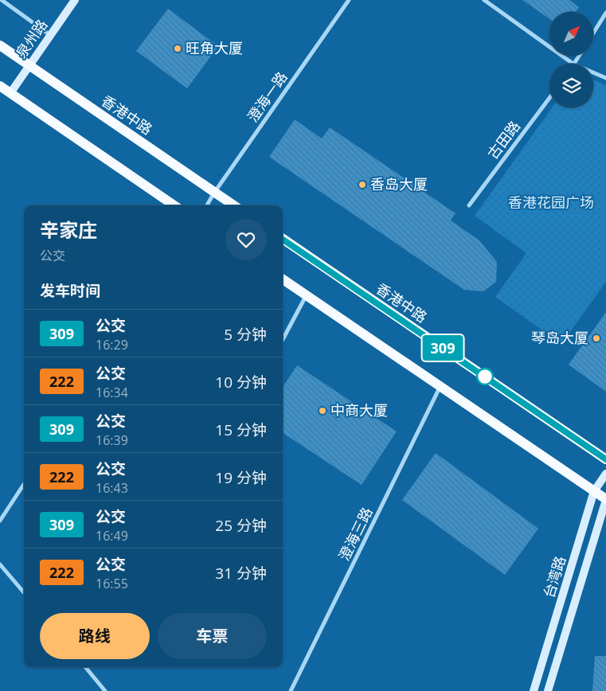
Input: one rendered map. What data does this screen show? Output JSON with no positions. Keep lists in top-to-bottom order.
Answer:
{
  "streets": {
    "main road": ["香港中路"],
    "street": [
      "泉州路",
      "澄海一路",
      "古田路",
      "澄海三路",
      "台湾路"
    ]
  },
  "crossings": [
    ["泉州路", "香港中路"],
    ["澄海一路", "香港中路"]
  ],
  "parks": ["香港花园广场"],
  "places": [
    "旺角大厦",
    "香岛大厦",
    "琴岛大厦",
    "中商大厦"
  ],
  "lines": ["bus line 309"],
  "north": "top right",
  "page": {
    "on_map": "309",
    "heading": [
      ["辛家庄", "公交"],
      "发车时间"
    ],
    "list": [
      {
        "mark": "309",
        "name": "公交",
        "note": "16:29",
        "value": "5 分钟"
      },
      {
        "mark": "222",
        "name": "公交",
        "note": "16:34",
        "value": "10 分钟"
      },
      {
        "mark": "309",
        "name": "公交",
        "note": "16:39",
        "value": "15 分钟"
      },
      {
        "mark": "222",
        "name": "公交",
        "note": "16:43",
        "value": "19 分钟"
      },
      {
        "mark": "309",
        "name": "公交",
        "note": "16:49",
        "value": "25 分钟"
      },
      {
        "mark": "222",
        "name": "公交",
        "note": "16:55",
        "value": "31 分钟"
      }
    ],
    "buttons": ["路线", "车票"]
  }
}
